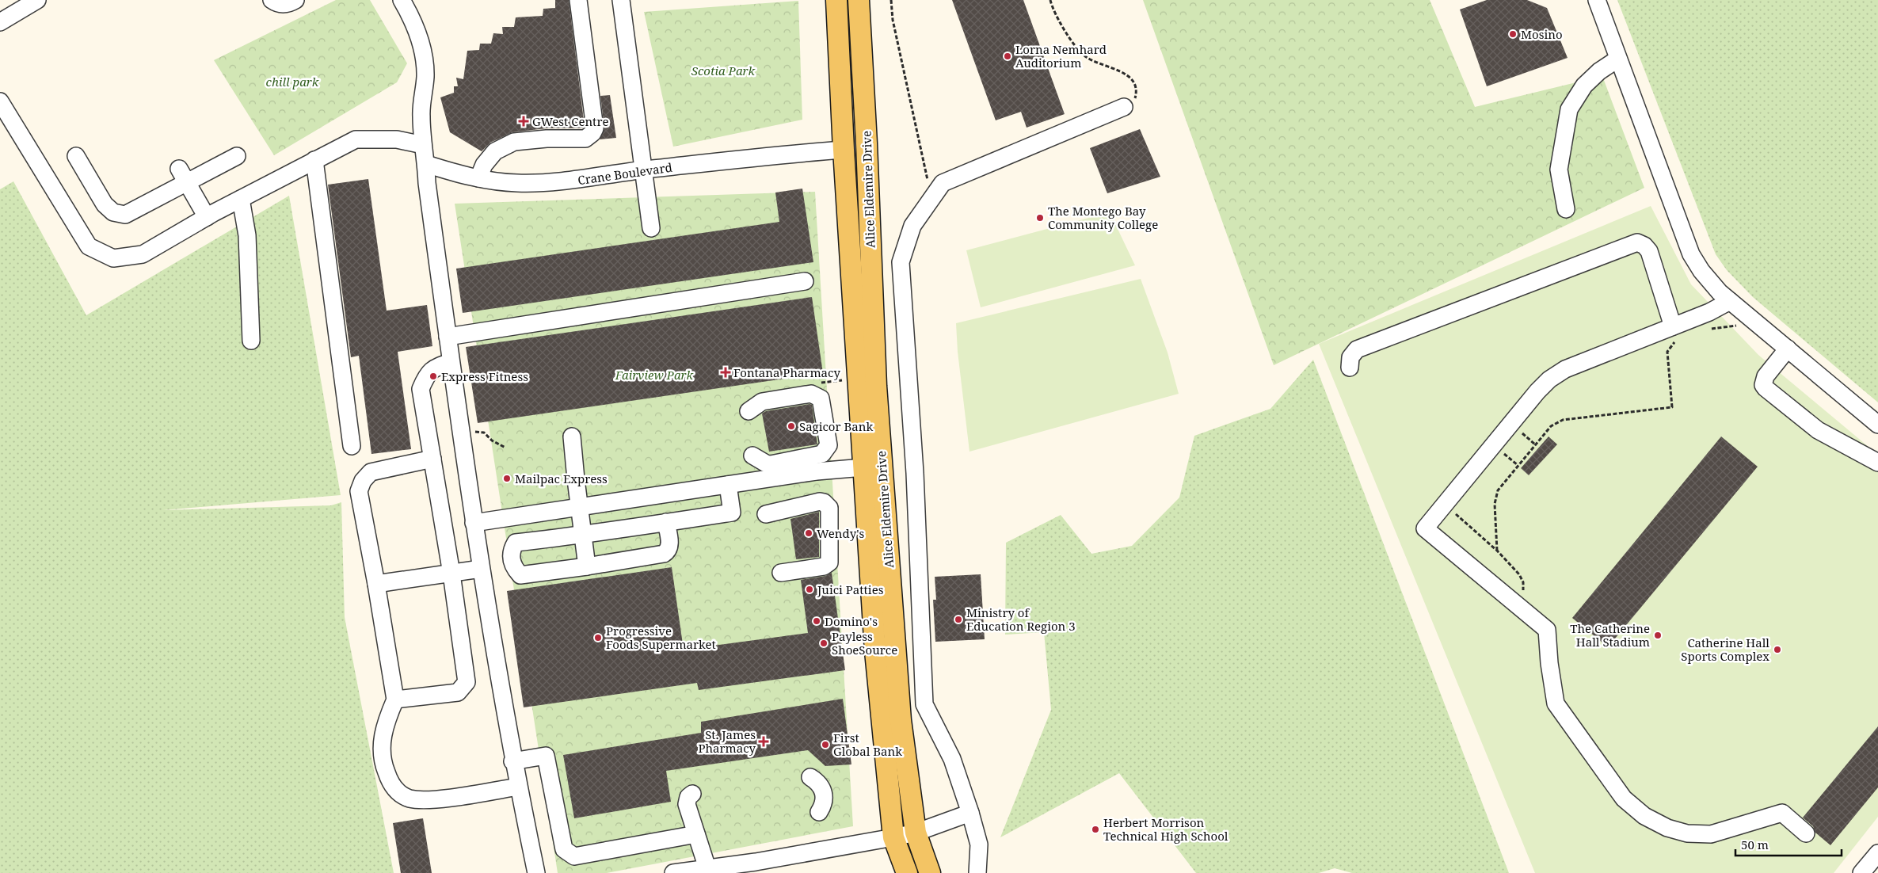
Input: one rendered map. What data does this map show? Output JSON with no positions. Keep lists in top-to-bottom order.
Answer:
{
  "streets": {
    "main road": ["Alice Eldemire Drive"],
    "lane": ["Crane Boulevard"]
  },
  "crossings": [
    ["Crane Boulevard", "Alice Eldemire Drive"]
  ],
  "parks": ["Scotia Park", "chill park", "Fairview Park"],
  "places": {
    "other": [
      "Mosino",
      "Lorna Nemhard Auditorium",
      "The Montego Bay Community College",
      "Express Fitness",
      "Sagicor Bank",
      "Mailpac Express",
      "Wendy's",
      "Juici Patties",
      "Ministry of Education Region 3",
      "Domino's",
      "The Catherine Hall Stadium",
      "Progressive Foods Supermarket",
      "Payless ShoeSource",
      "Catherine Hall Sports Complex",
      "First Global Bank",
      "Herbert Morrison Technical High School"
    ],
    "health": ["GWest Centre", "Fontana Pharmacy", "St. James Pharmacy"]
  },
  "scale_bar": "50 m"
}
